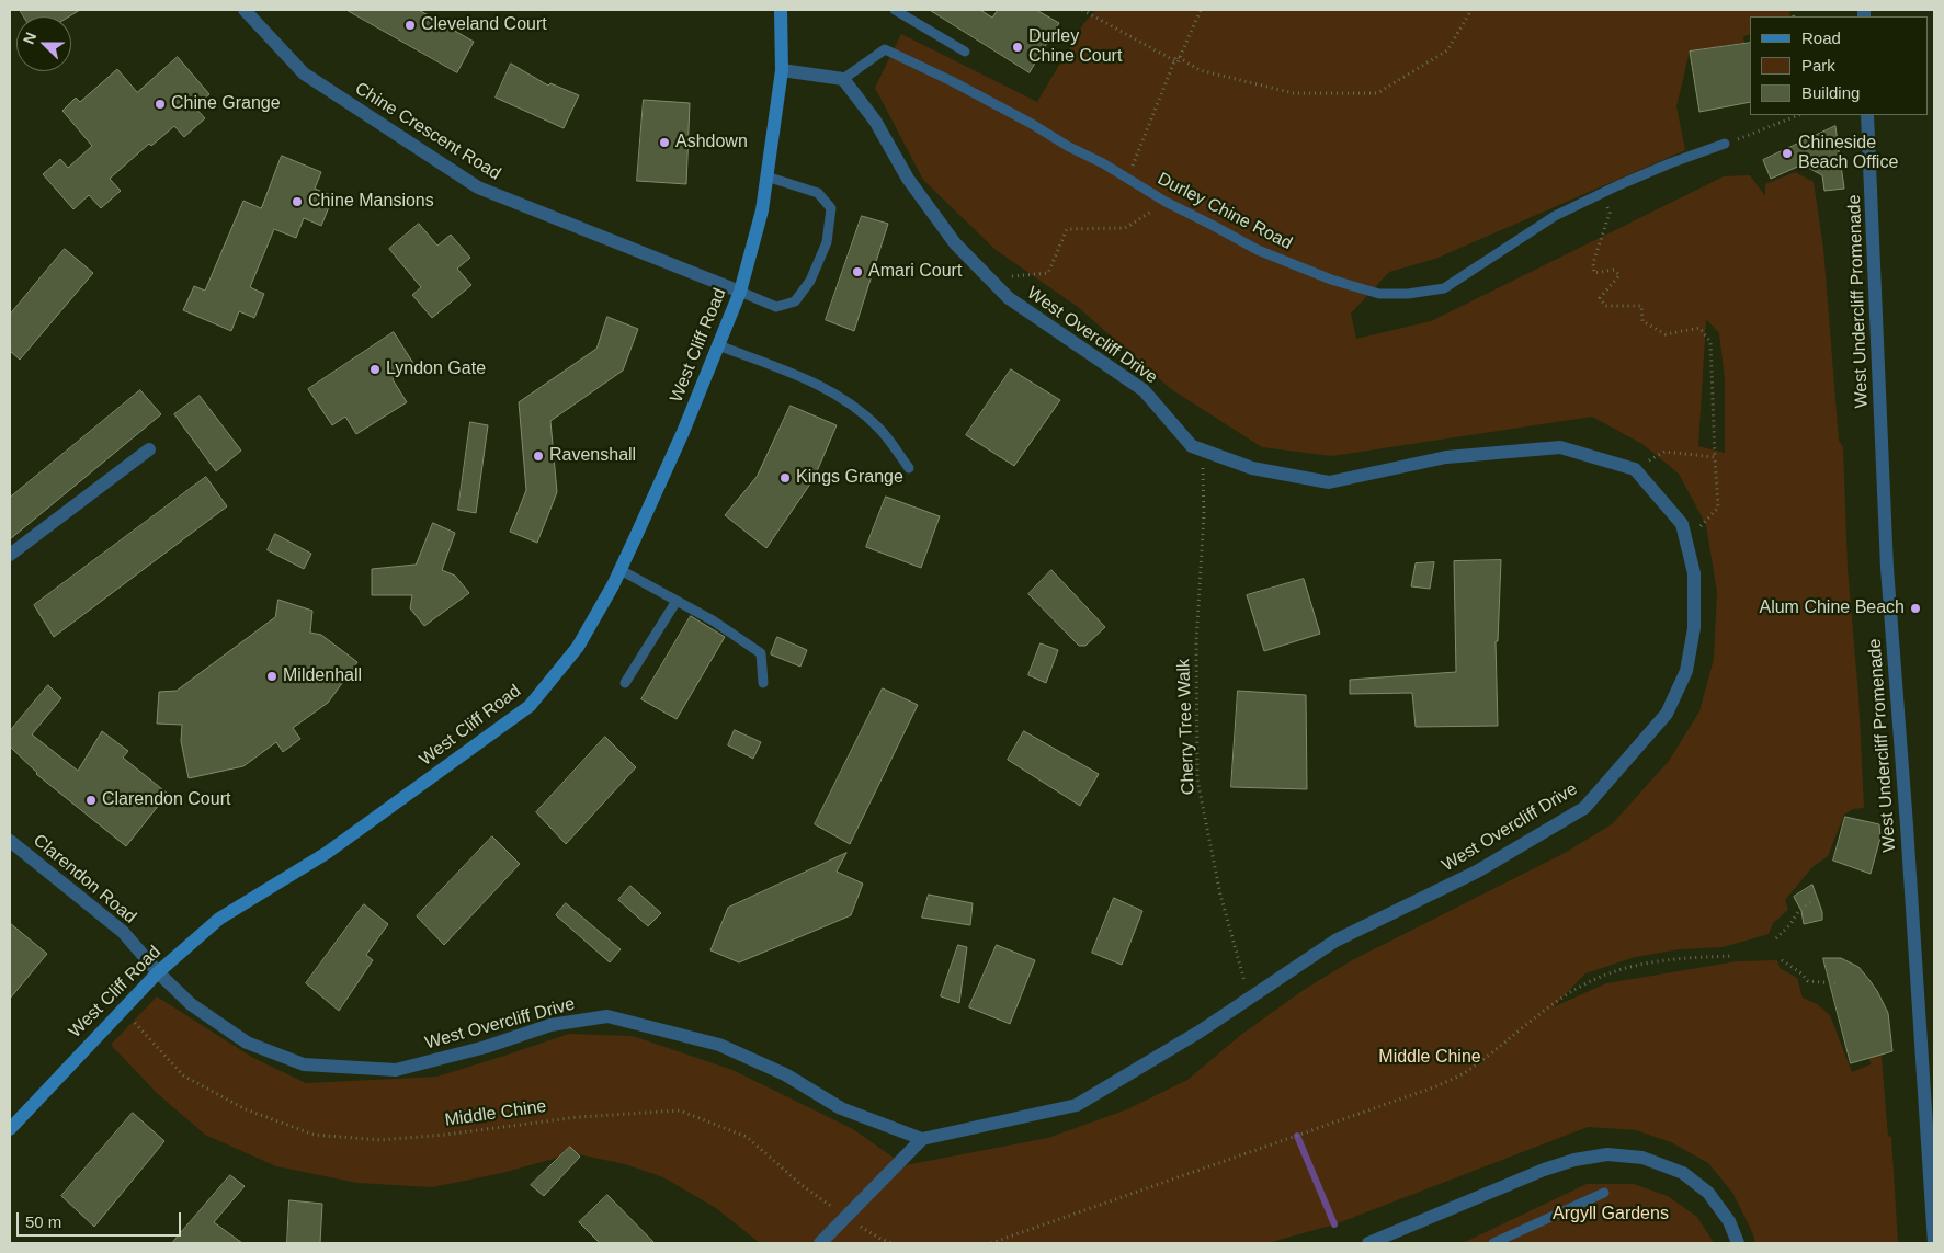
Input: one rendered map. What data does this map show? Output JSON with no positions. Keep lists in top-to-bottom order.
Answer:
{
  "streets": {
    "street": [
      "Chine Crescent Road",
      "West Undercliff Promenade",
      "West Overcliff Drive",
      "West Cliff Road",
      "Clarendon Road"
    ],
    "lane": ["Durley Chine Road"],
    "path": ["Cherry Tree Walk", "Middle Chine"]
  },
  "crossings": [
    ["Chine Crescent Road", "West Cliff Road"],
    ["Durley Chine Road", "West Overcliff Drive"],
    ["West Overcliff Drive", "West Cliff Road"],
    ["West Overcliff Drive", "Cherry Tree Walk"],
    ["West Overcliff Drive", "Clarendon Road"],
    ["West Cliff Road", "Clarendon Road"]
  ],
  "parks": ["Middle Chine", "Argyll Gardens"],
  "places": [
    "Cleveland Court",
    "Durley Chine Court",
    "Chine Grange",
    "Ashdown",
    "Chineside Beach Office",
    "Chine Mansions",
    "Amari Court",
    "Lyndon Gate",
    "Ravenshall",
    "Kings Grange",
    "Alum Chine Beach",
    "Mildenhall",
    "Clarendon Court"
  ],
  "legend": ["Road", "Park", "Building"],
  "scale_bar": "50 m",
  "north": "left"
}
